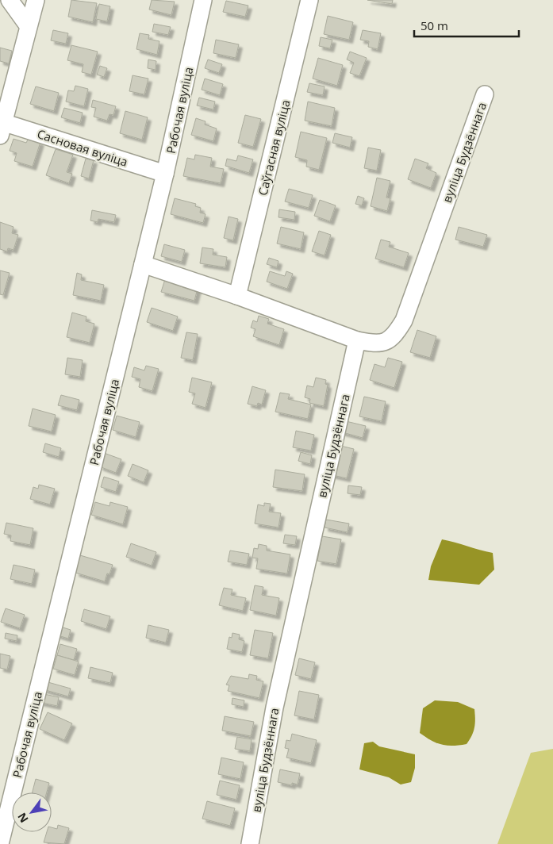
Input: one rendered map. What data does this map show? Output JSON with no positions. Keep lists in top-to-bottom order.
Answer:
{
  "streets": {
    "street": [
      "Рабочая вуліца",
      "Сасновая вуліца",
      "Саўгасная вуліца",
      "вуліца Будзённага"
    ]
  },
  "crossings": [
    ["Рабочая вуліца", "Сасновая вуліца"]
  ],
  "scale_bar": "50 m",
  "north": "bottom left"
}
